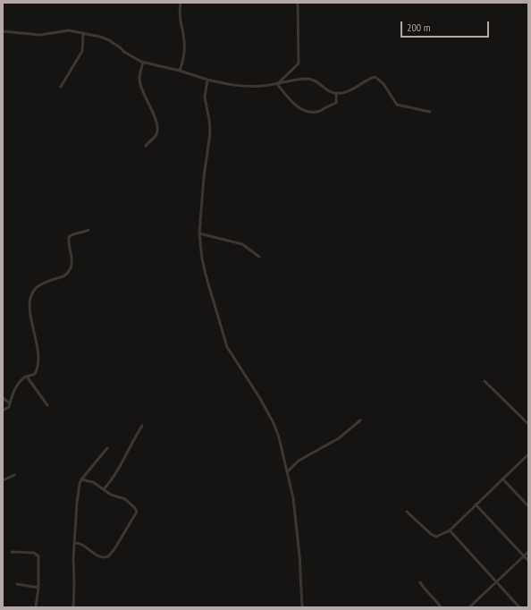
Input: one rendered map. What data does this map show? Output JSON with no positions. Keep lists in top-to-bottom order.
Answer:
{
  "scale_bar": "200 m"
}
